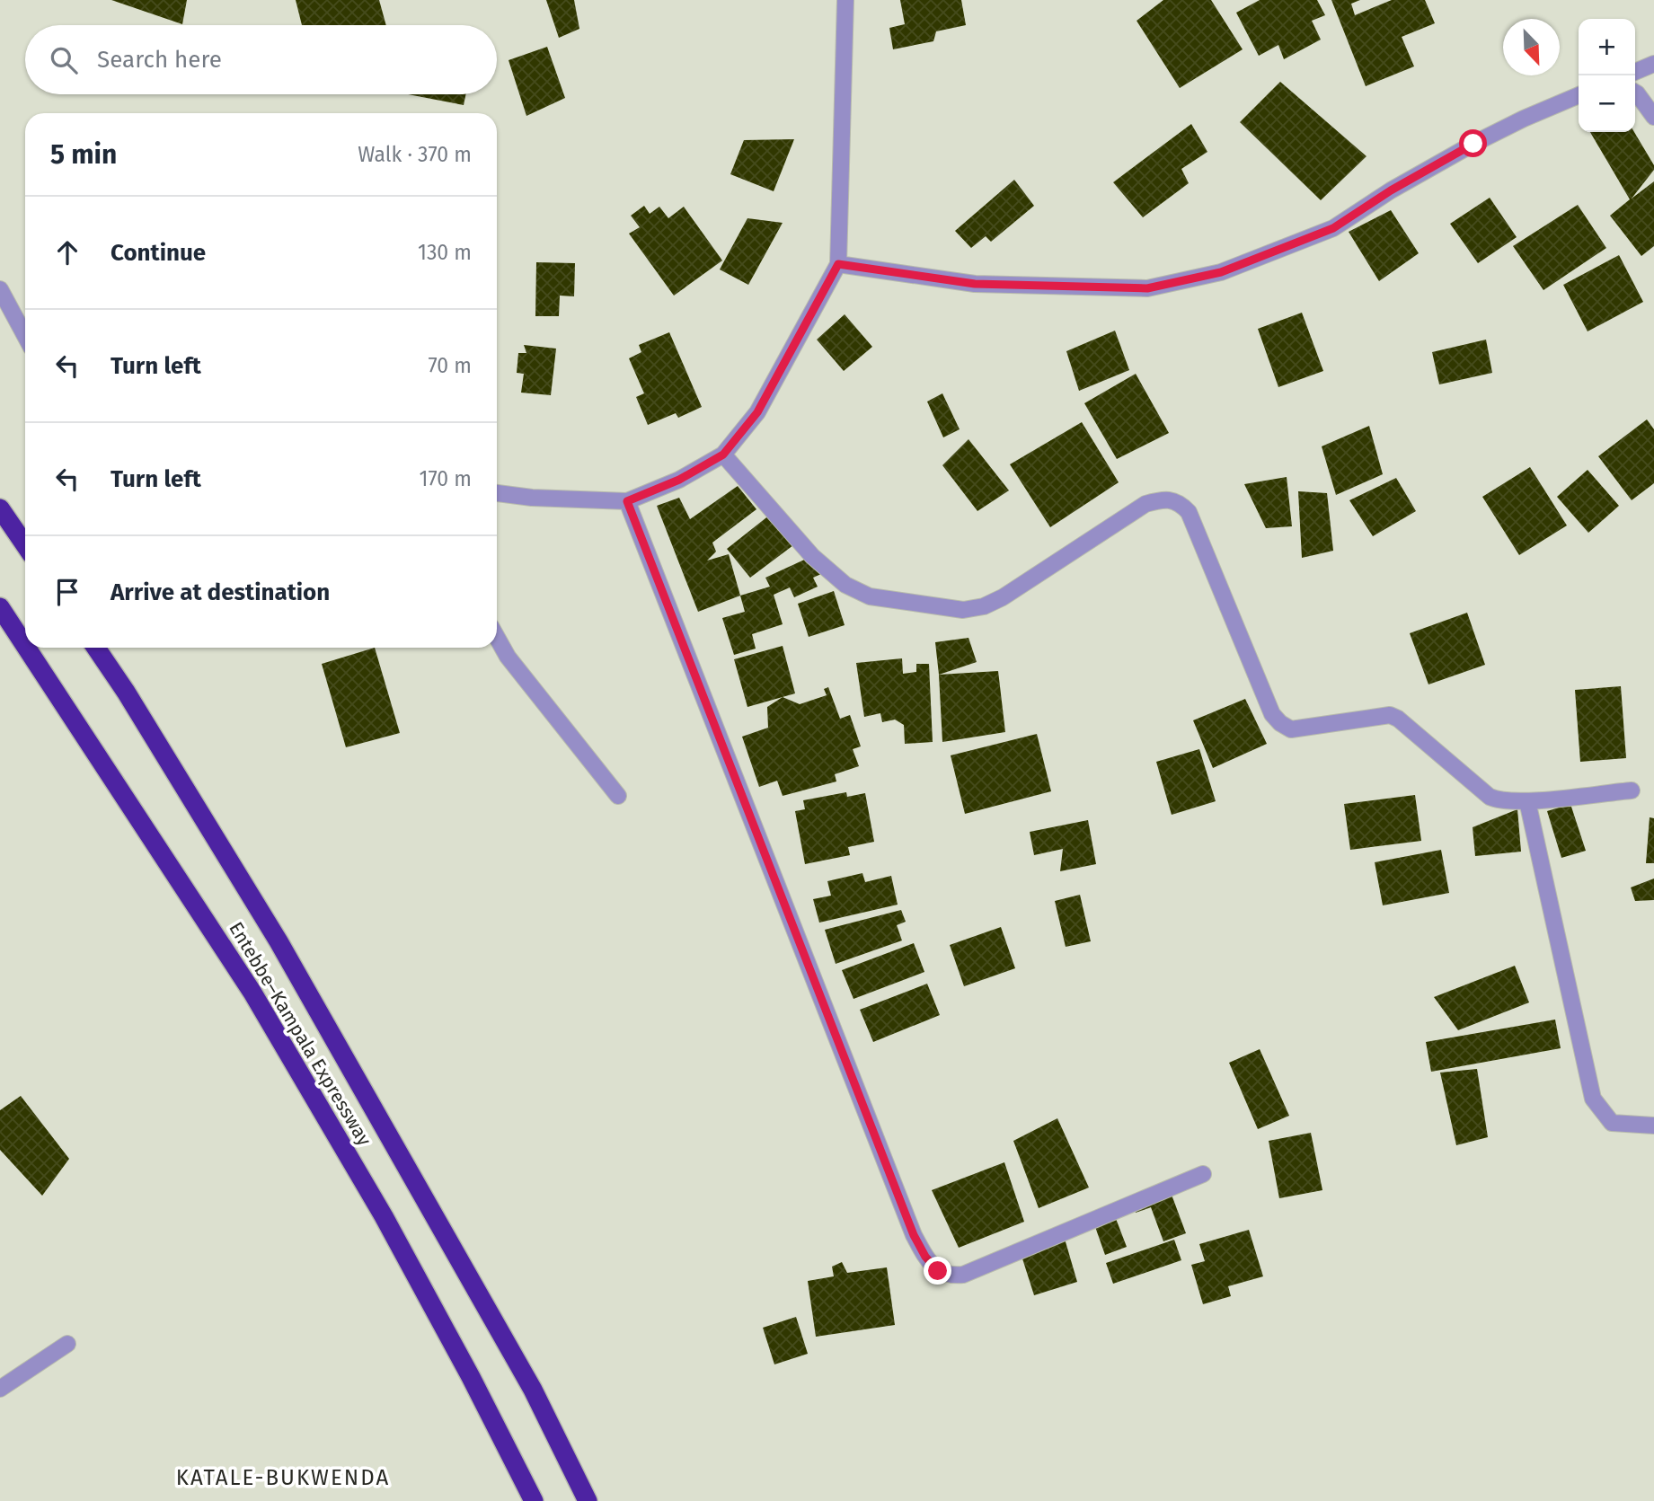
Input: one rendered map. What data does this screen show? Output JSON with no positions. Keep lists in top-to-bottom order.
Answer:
{
  "streets": {
    "highway": ["Entebbe–Kampala Expressway"]
  },
  "districts": ["KATALE-BUKWENDA"],
  "north": "bottom right",
  "page": {
    "map_buttons": ["+", "−"],
    "search": "Search here",
    "heading": ["5 min", "Walk · 370 m"],
    "list": [
      ["Continue", "130 m"],
      ["Turn left", "70 m"],
      ["Turn left", "170 m"],
      "Arrive at destination"
    ]
  }
}
